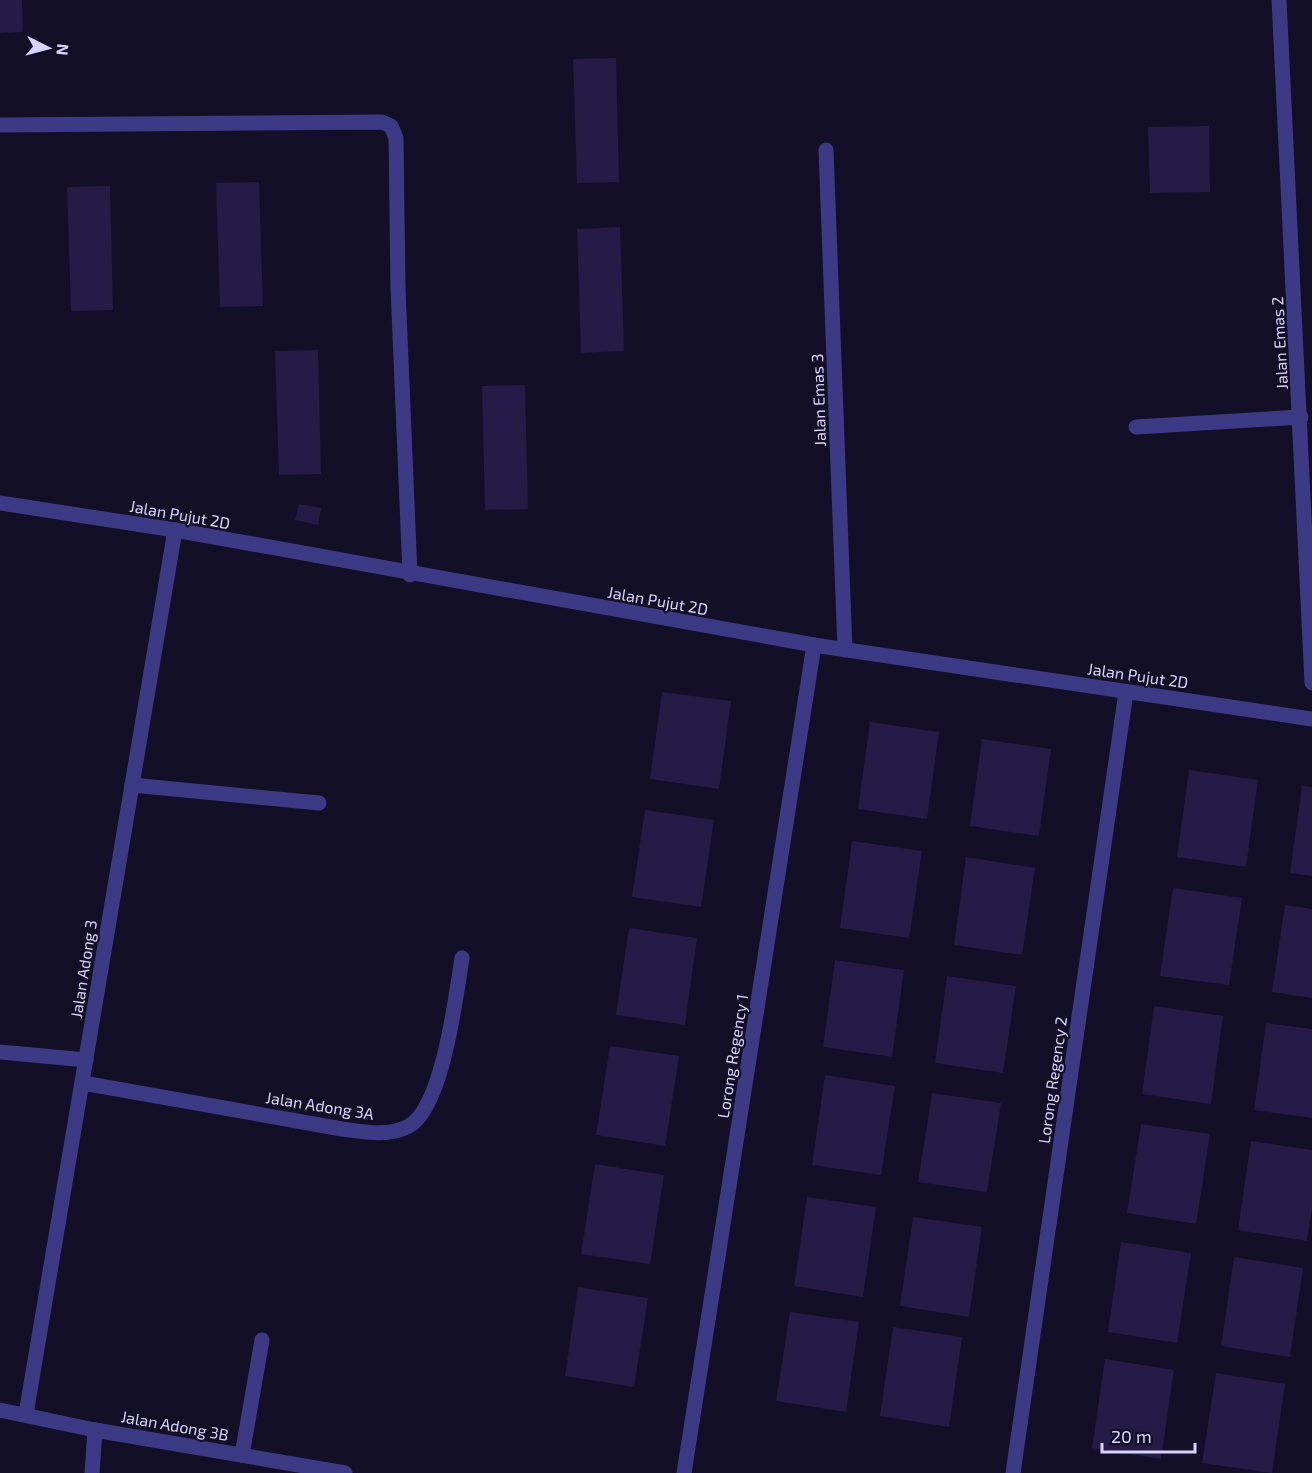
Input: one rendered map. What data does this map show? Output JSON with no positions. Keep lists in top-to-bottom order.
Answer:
{
  "streets": {
    "street": [
      "Jalan Emas 2",
      "Jalan Emas 3",
      "Jalan Pujut 2D",
      "Jalan Adong 3",
      "Lorong Regency 1",
      "Lorong Regency 2",
      "Jalan Adong 3A",
      "Jalan Adong 3B"
    ]
  },
  "crossings": [
    ["Jalan Emas 3", "Jalan Pujut 2D"],
    ["Jalan Pujut 2D", "Jalan Adong 3"],
    ["Jalan Pujut 2D", "Lorong Regency 1"],
    ["Jalan Pujut 2D", "Lorong Regency 2"],
    ["Jalan Adong 3", "Jalan Adong 3A"],
    ["Jalan Adong 3", "Jalan Adong 3B"]
  ],
  "scale_bar": "20 m",
  "north": "right"
}
